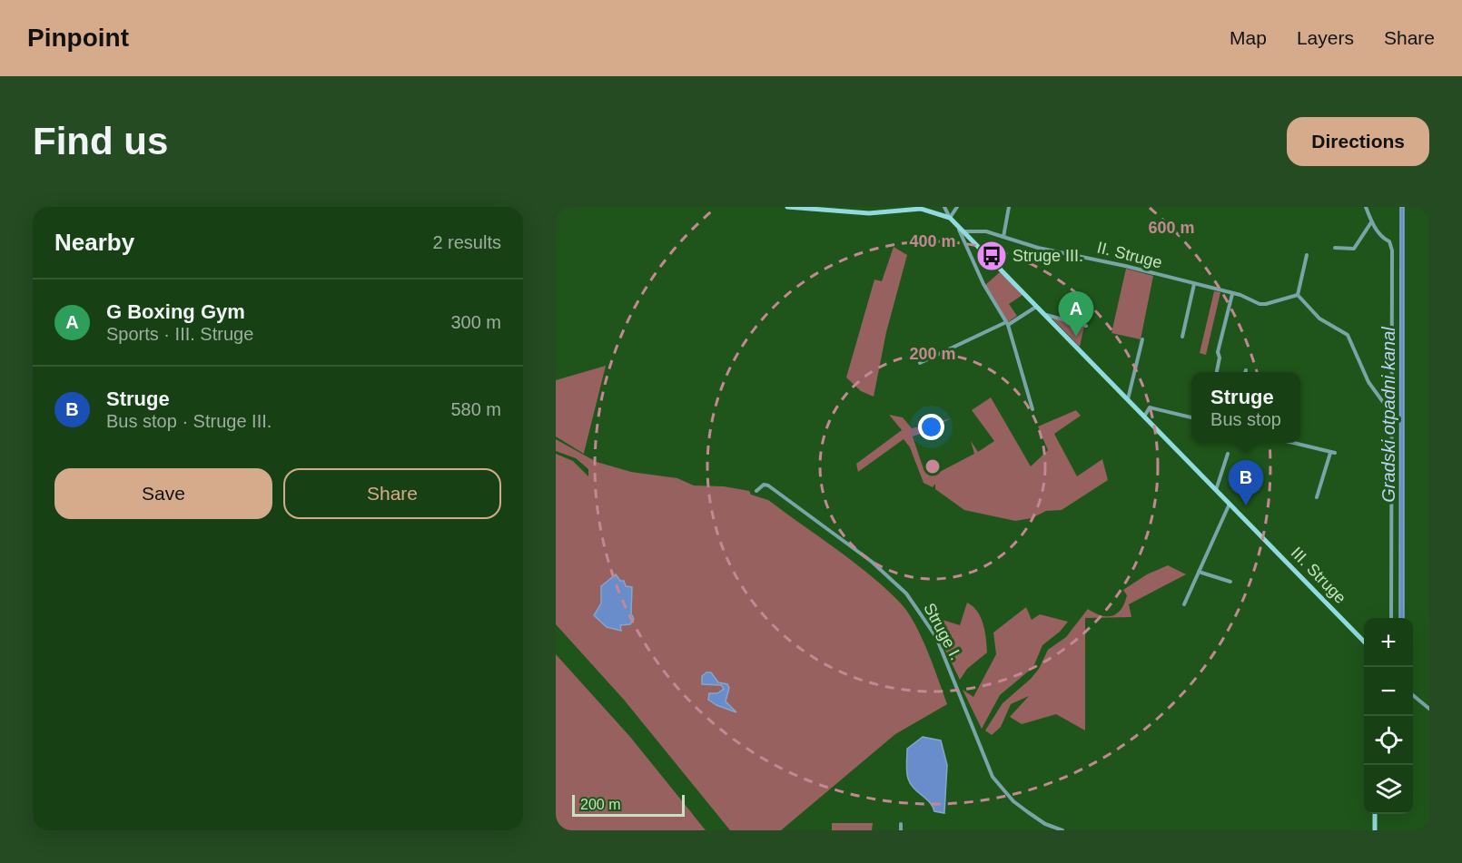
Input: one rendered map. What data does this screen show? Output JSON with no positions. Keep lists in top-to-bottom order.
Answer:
{
  "streets": {
    "street": ["II. Struge", "III. Struge", "Struge I."]
  },
  "water": ["Gradski otpadni kanal"],
  "places": {
    "bus stop": ["Struge III."]
  },
  "scale_bar": "200 m",
  "page": {
    "header": "Pinpoint",
    "nav": ["Map", "Layers", "Share"],
    "buttons": [
      "Directions",
      ["Save", "Share"]
    ],
    "title": "Find us",
    "heading": ["Nearby", "2 results"],
    "list": [
      {
        "mark": "A",
        "name": "G Boxing Gym",
        "note": "Sports · III. Struge",
        "value": "300 m"
      },
      {
        "mark": "B",
        "name": "Struge",
        "note": "Bus stop · Struge III.",
        "value": "580 m"
      }
    ],
    "pins": ["A", "B"],
    "popup": ["Struge", "Bus stop"],
    "map_buttons": ["+", "−"],
    "scale": "200 m"
  },
  "rings": ["600 m", "400 m", "200 m"]
}
